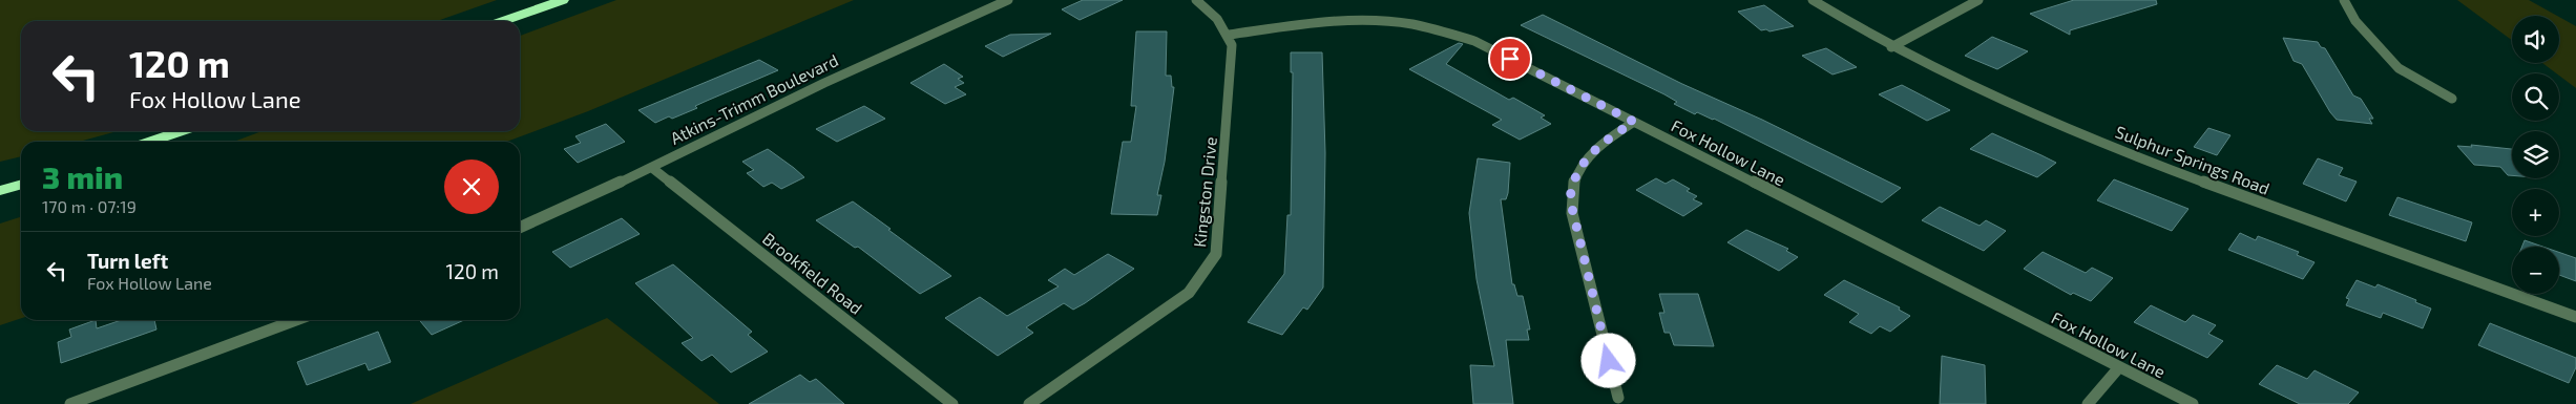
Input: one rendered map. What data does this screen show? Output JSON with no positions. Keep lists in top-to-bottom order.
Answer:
{
  "streets": {
    "street": [
      "Atkins-Trimm Boulevard",
      "Fox Hollow Lane",
      "Sulphur Springs Road",
      "Kingston Drive",
      "Brookfield Road"
    ]
  },
  "crossings": [
    ["Atkins-Trimm Boulevard", "Brookfield Road"],
    ["Fox Hollow Lane", "Kingston Drive"]
  ],
  "page": {
    "map_buttons": ["+", "−"],
    "turn": ["120 m", "Fox Hollow Lane"],
    "heading": ["3 min", "170 m · 07:19"],
    "list": [
      {
        "name": "Turn left",
        "note": "Fox Hollow Lane",
        "value": "120 m"
      }
    ]
  }
}
